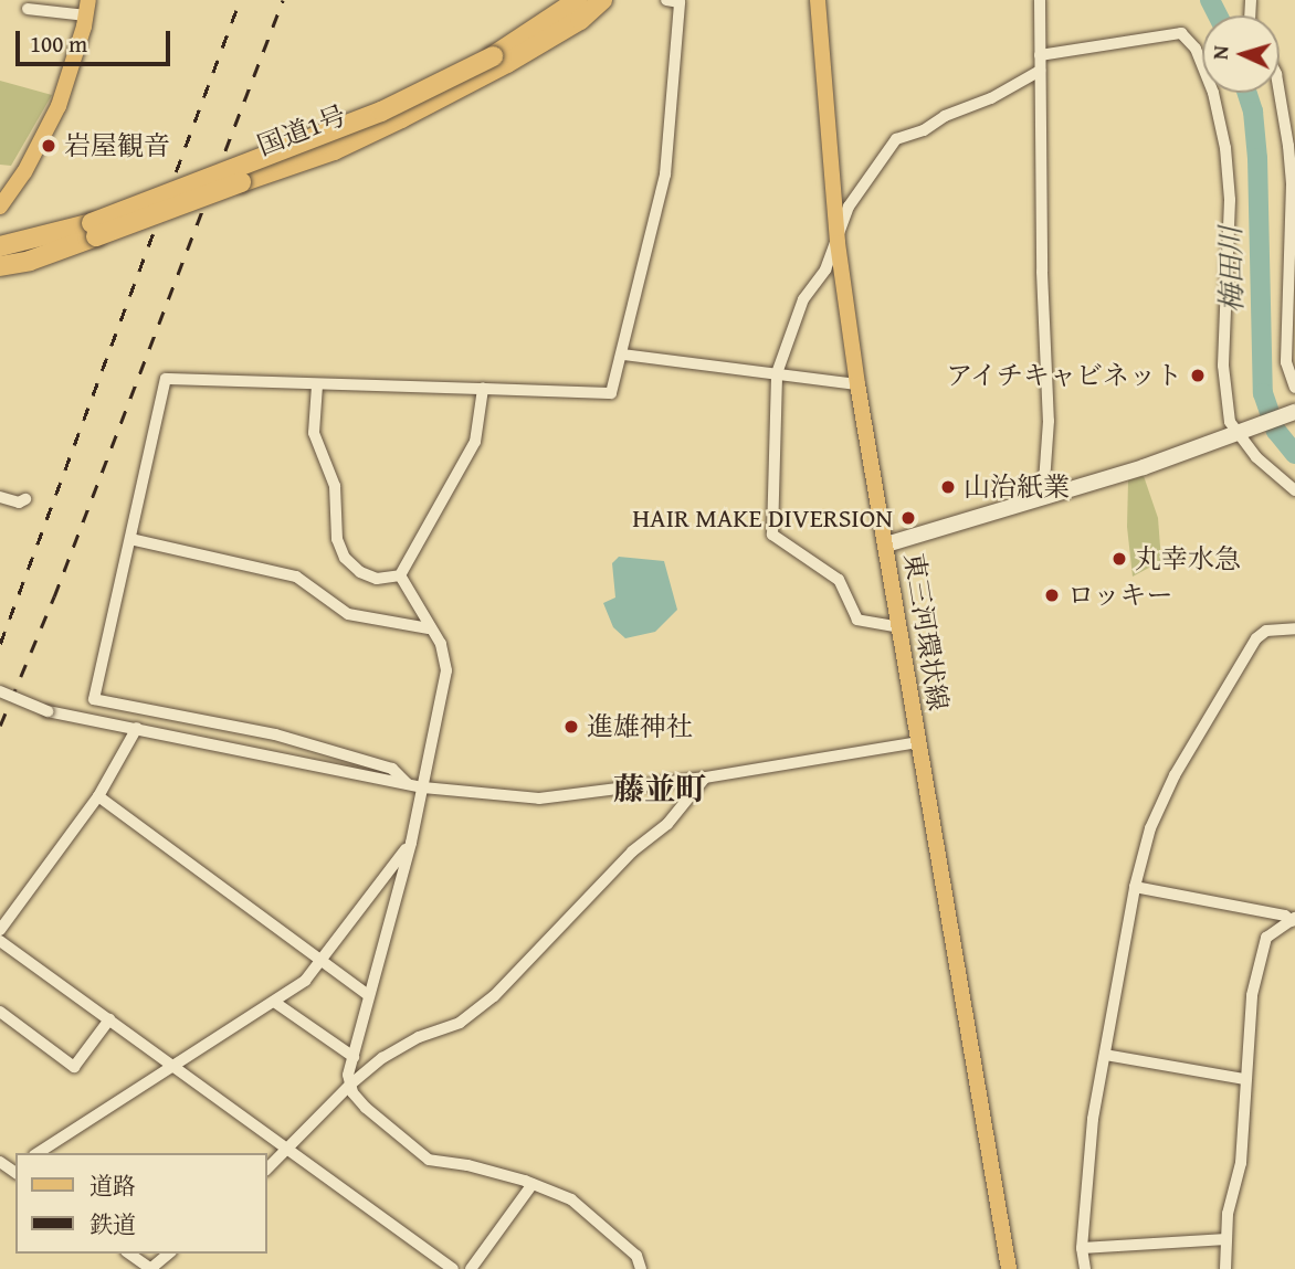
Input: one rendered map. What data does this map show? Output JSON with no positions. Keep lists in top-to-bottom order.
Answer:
{
  "streets": {
    "highway": ["国道1号"],
    "main road": ["東三河環状線"]
  },
  "districts": ["藤並町"],
  "water": ["梅田川"],
  "places": [
    "岩屋観音",
    "アイチキャビネット",
    "山治紙業",
    "HAIR MAKE DIVERSION",
    "丸幸水急",
    "ロッキー",
    "進雄神社"
  ],
  "legend": ["道路", "鉄道"],
  "scale_bar": "100 m",
  "north": "left"
}
